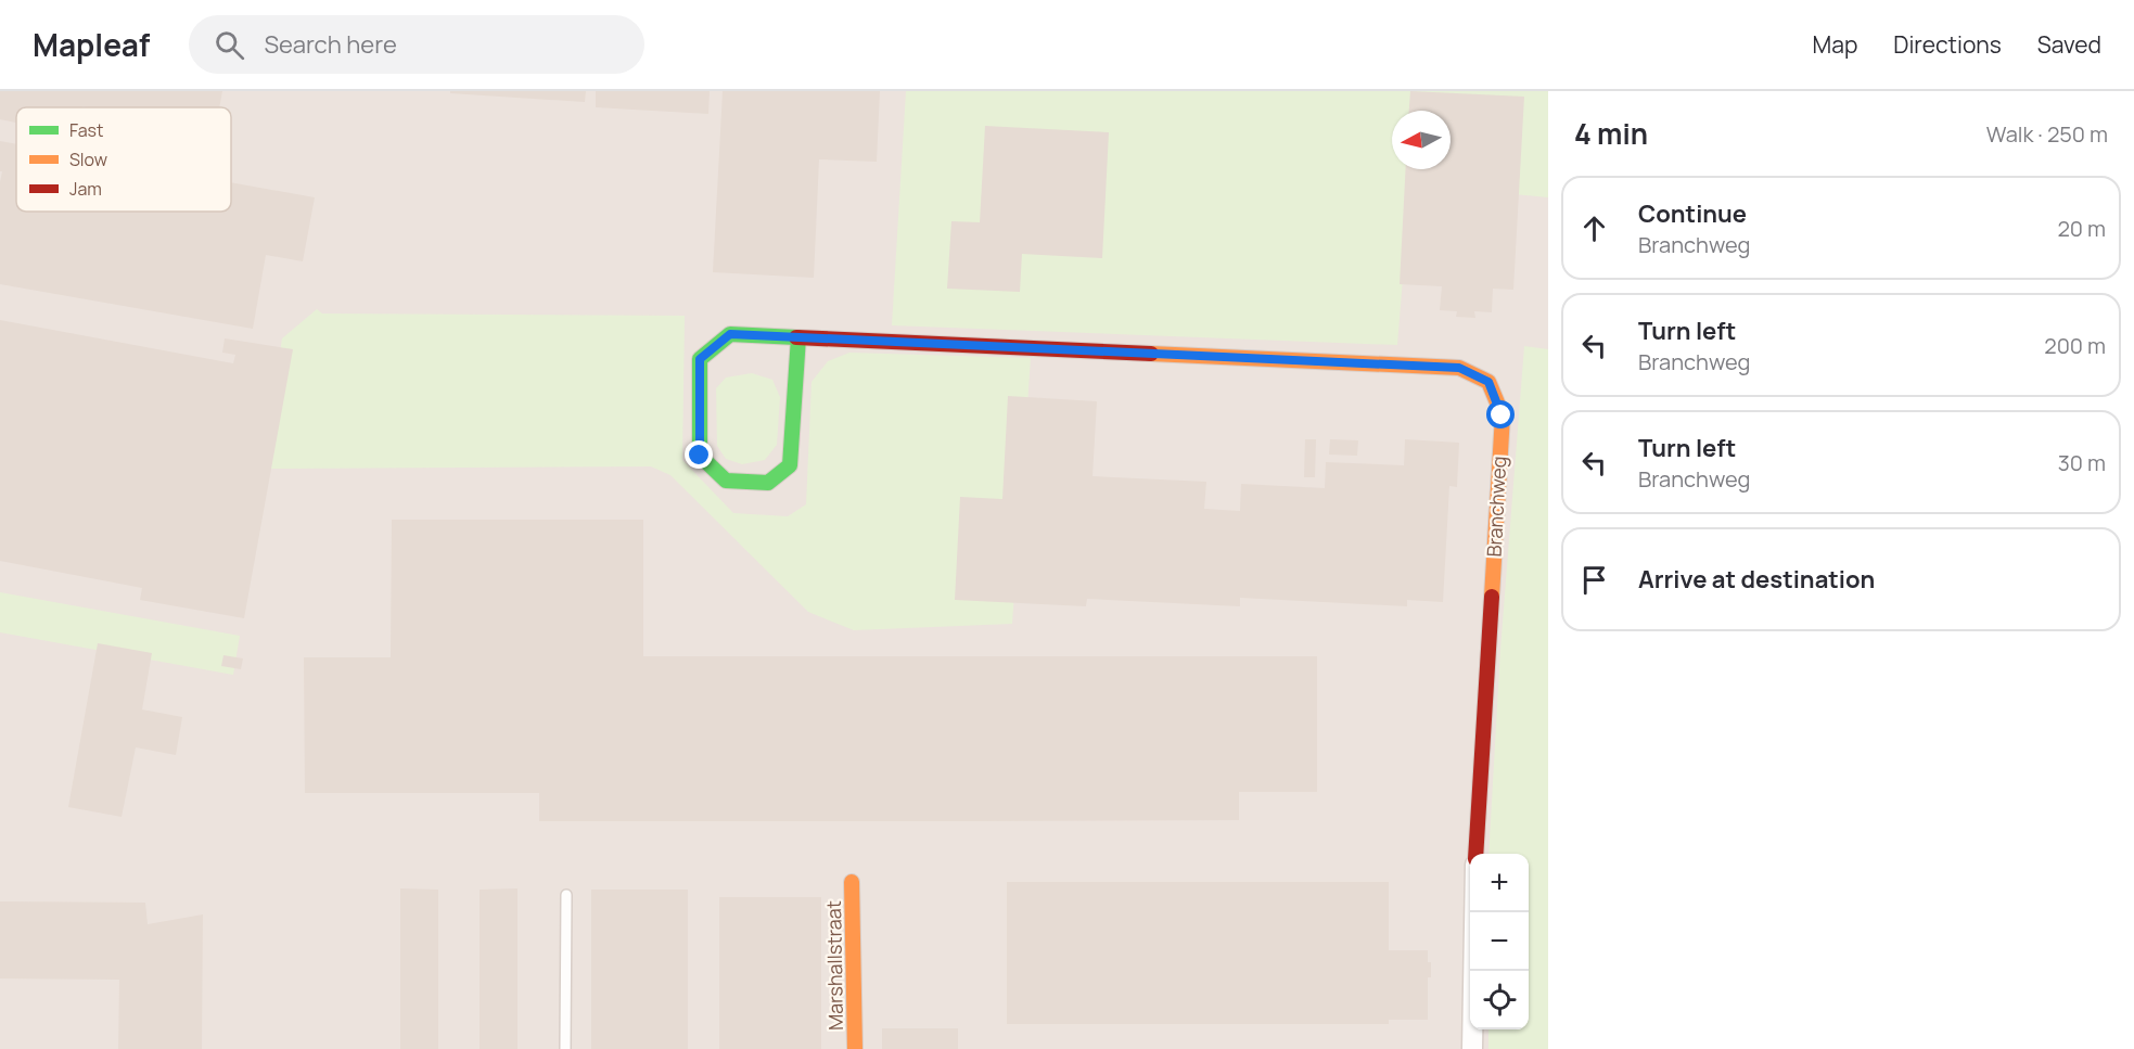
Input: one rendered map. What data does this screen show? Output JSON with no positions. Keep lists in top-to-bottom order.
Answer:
{
  "streets": {
    "street": ["Branchweg", "Marshallstraat"]
  },
  "legend": ["Fast", "Slow", "Jam"],
  "north": "left",
  "page": {
    "header": "Mapleaf",
    "search": "Search here",
    "nav": ["Map", "Directions", "Saved"],
    "heading": ["4 min", "Walk · 250 m"],
    "list": [
      ["Continue", "Branchweg", "20 m"],
      ["Turn left", "Branchweg", "200 m"],
      ["Turn left", "Branchweg", "30 m"],
      "Arrive at destination"
    ],
    "map_buttons": ["+", "−"]
  }
}
